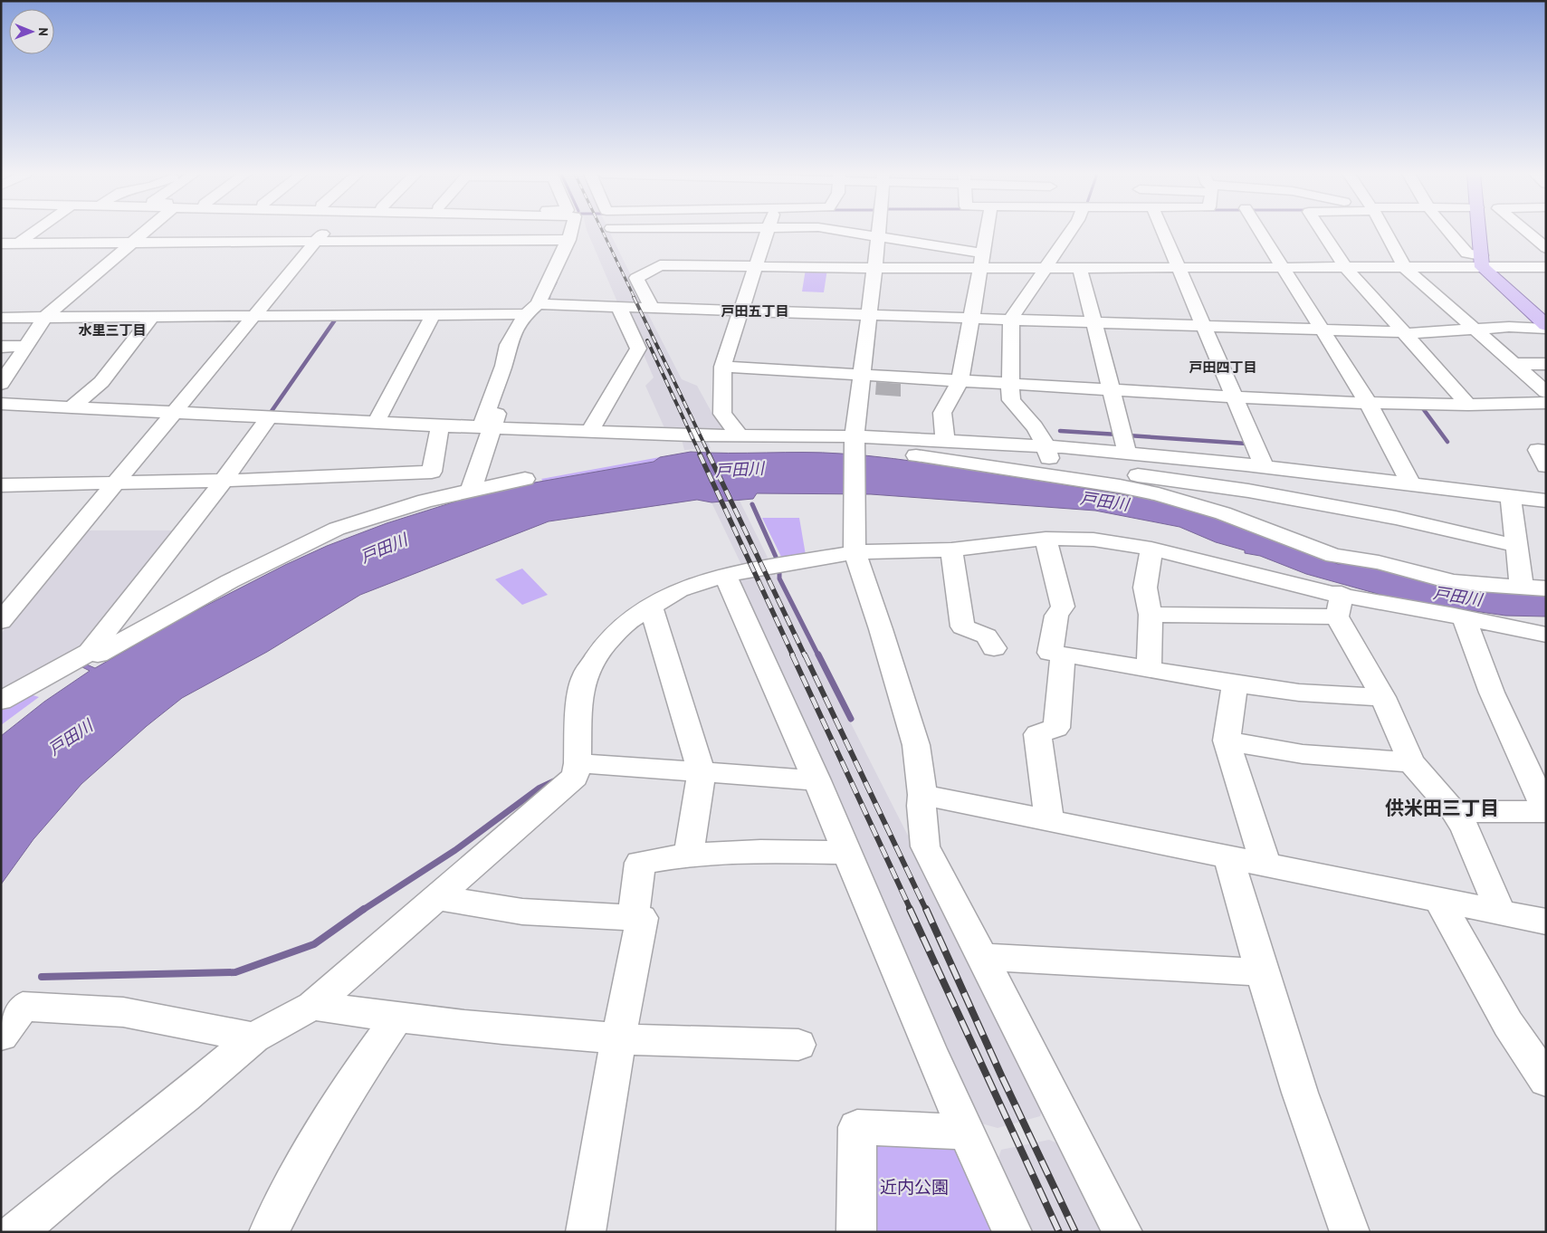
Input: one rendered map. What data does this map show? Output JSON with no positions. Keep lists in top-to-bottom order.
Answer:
{
  "districts": [
    "戸田五丁目",
    "水里三丁目",
    "戸田四丁目",
    "供米田三丁目"
  ],
  "water": ["戸田川"],
  "parks": ["近内公園"],
  "north": "right"
}
